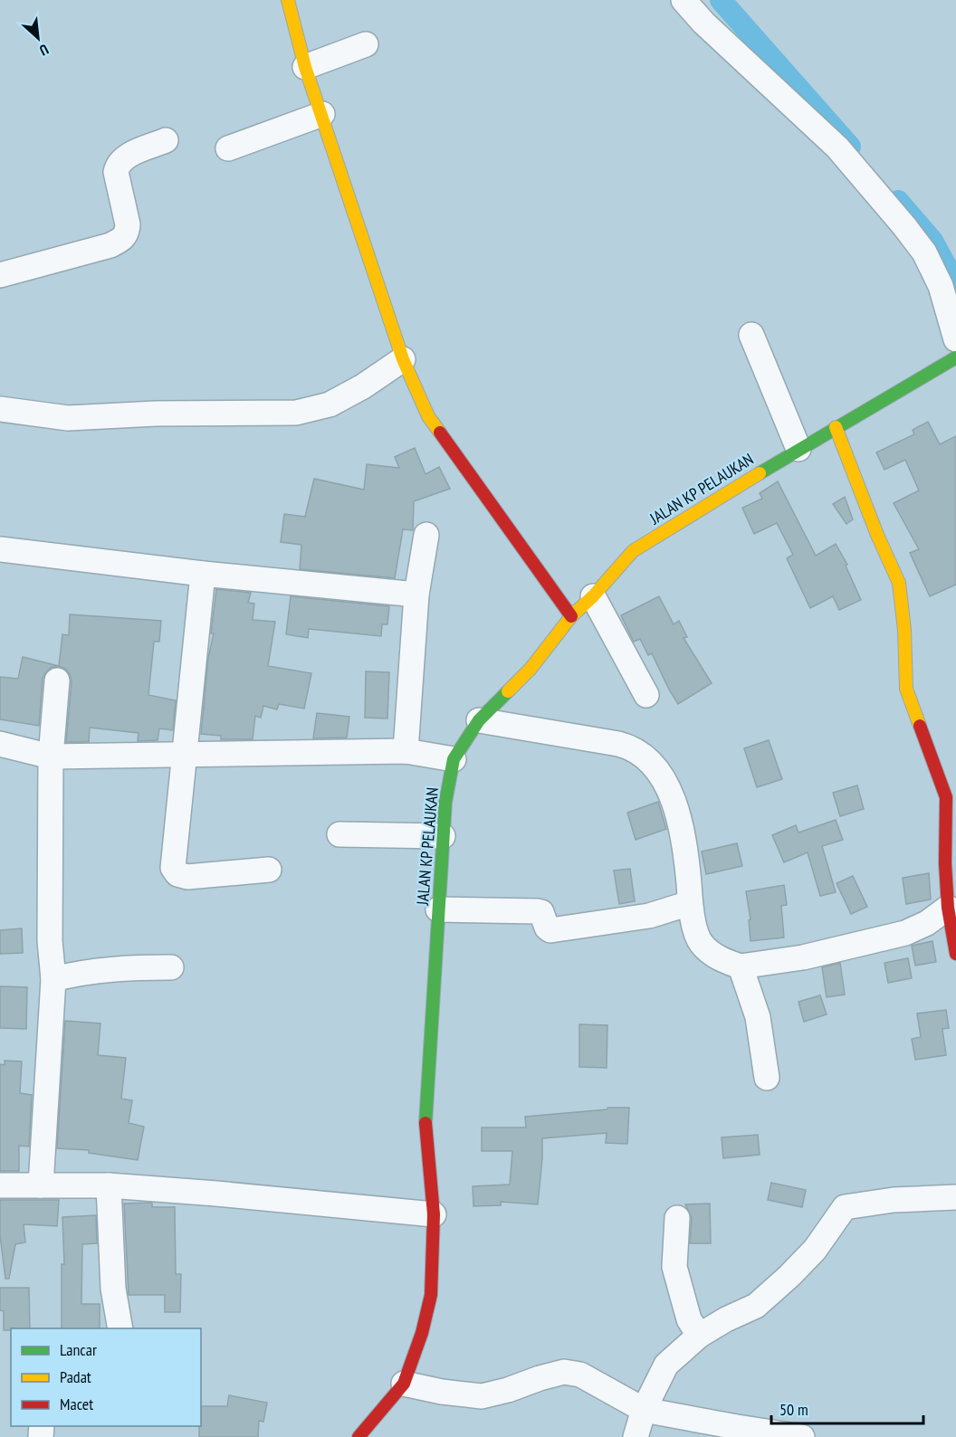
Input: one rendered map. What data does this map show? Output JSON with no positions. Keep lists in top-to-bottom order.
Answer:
{
  "streets": {
    "street": ["JALAN KP PELAUKAN"]
  },
  "legend": ["Lancar", "Padat", "Macet"],
  "scale_bar": "50 m",
  "north": "bottom right"
}
